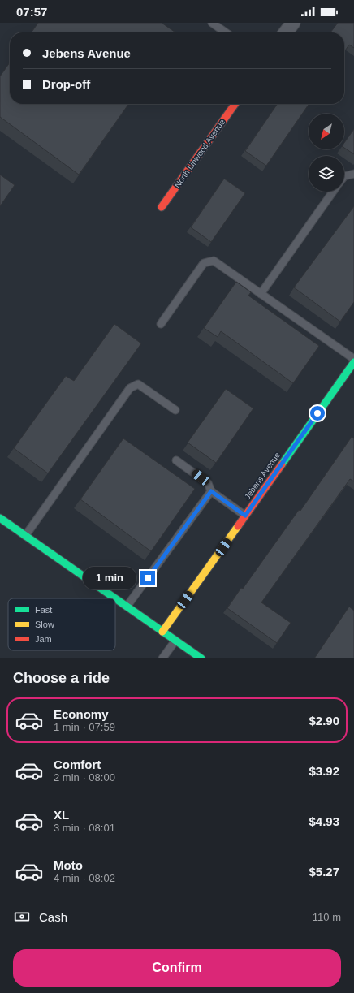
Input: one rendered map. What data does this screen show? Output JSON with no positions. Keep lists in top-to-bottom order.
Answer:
{
  "streets": {
    "street": ["North Linwood Avenue", "Jebens Avenue"]
  },
  "legend": ["Fast", "Slow", "Jam"],
  "north": "bottom left",
  "page": {
    "status": "07:57",
    "banner": ["Jebens Avenue", "Drop-off"],
    "bubble": "1 min",
    "heading": "Choose a ride",
    "list": [
      {
        "name": "Economy",
        "note": "1 min · 07:59",
        "value": "$2.90"
      },
      {
        "name": "Comfort",
        "note": "2 min · 08:00",
        "value": "$3.92"
      },
      {
        "name": "XL",
        "note": "3 min · 08:01",
        "value": "$4.93"
      },
      {
        "name": "Moto",
        "note": "4 min · 08:02",
        "value": "$5.27"
      }
    ],
    "pay": ["Cash", "110 m"],
    "buttons": "Confirm"
  }
}
